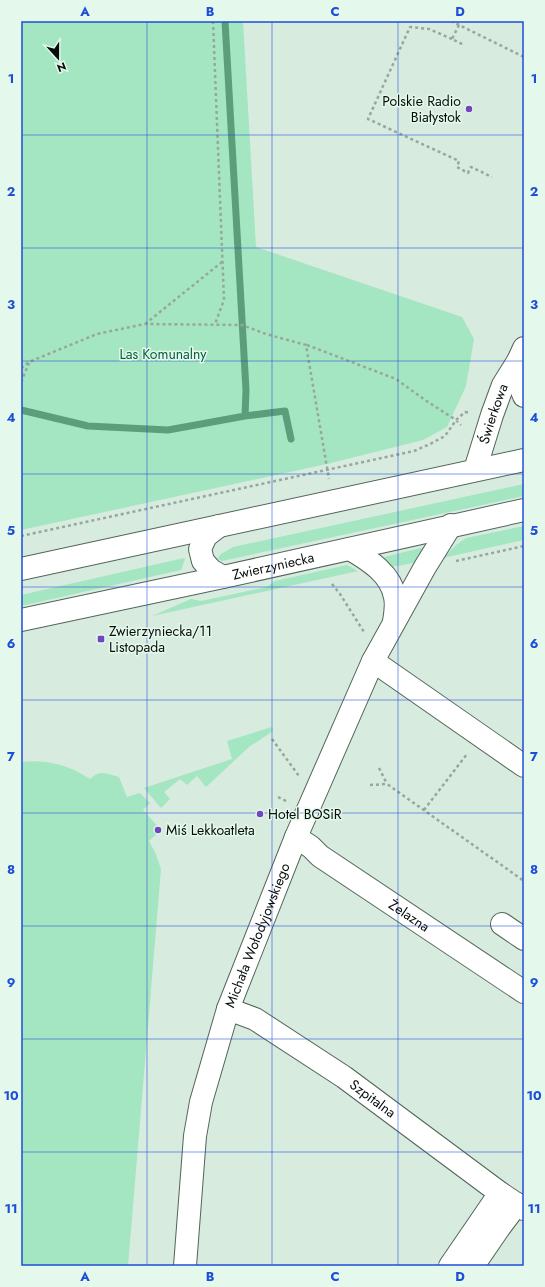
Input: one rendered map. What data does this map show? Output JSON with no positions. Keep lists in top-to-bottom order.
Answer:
{
  "streets": {
    "street": [
      "Świerkowa",
      "Zwierzyniecka",
      "Żelazna",
      "Michała Wołodyjowskiego",
      "Szpitalna"
    ]
  },
  "crossings": [
    ["Zwierzyniecka", "Michała Wołodyjowskiego"],
    ["Żelazna", "Michała Wołodyjowskiego"],
    ["Michała Wołodyjowskiego", "Szpitalna"]
  ],
  "parks": ["Las Komunalny"],
  "places": {
    "other": ["Polskie Radio Białystok", "Hotel BOSiR", "Miś Lekkoatleta"],
    "transit": ["Zwierzyniecka/11 Listopada"]
  },
  "north": "bottom",
  "grid": {
    "columns": [
      "A",
      "B",
      "C",
      "D"
    ],
    "rows": [
      "1",
      "2",
      "3",
      "4",
      "5",
      "6",
      "7",
      "8",
      "9",
      "10",
      "11"
    ]
  }
}
